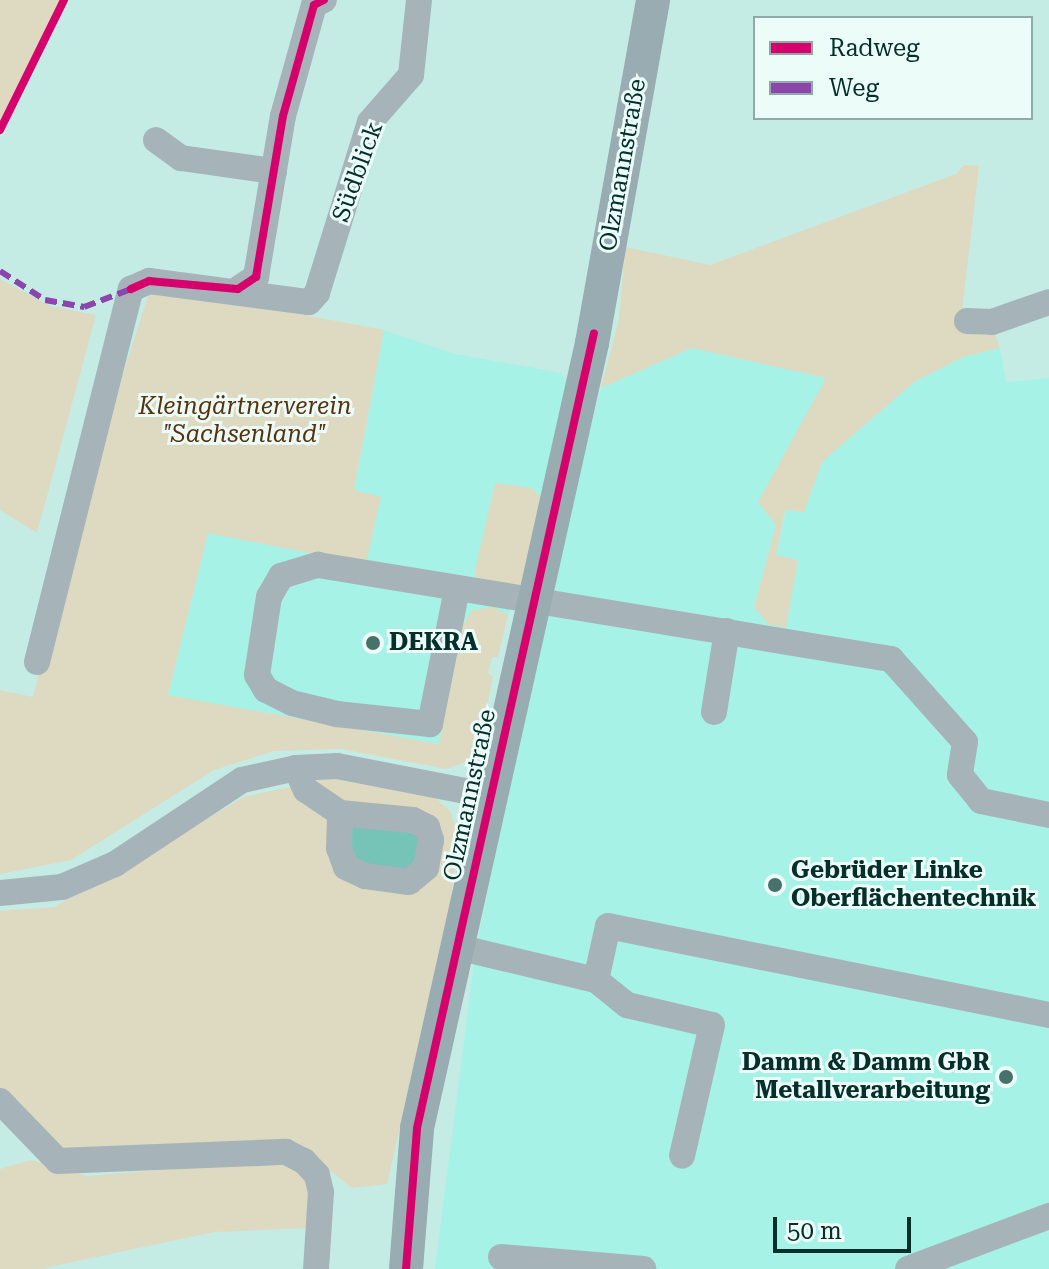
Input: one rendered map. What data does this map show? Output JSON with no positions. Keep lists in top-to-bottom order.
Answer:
{
  "streets": {
    "main road": ["Olzmannstraße"],
    "street": ["Südblick"]
  },
  "parks": ["Kleingärtnerverein \"Sachsenland\""],
  "places": ["DEKRA", "Gebrüder Linke Oberflächentechnik", "Damm & Damm GbR Metallverarbeitung"],
  "legend": ["Radweg", "Weg"],
  "scale_bar": "50 m"
}
